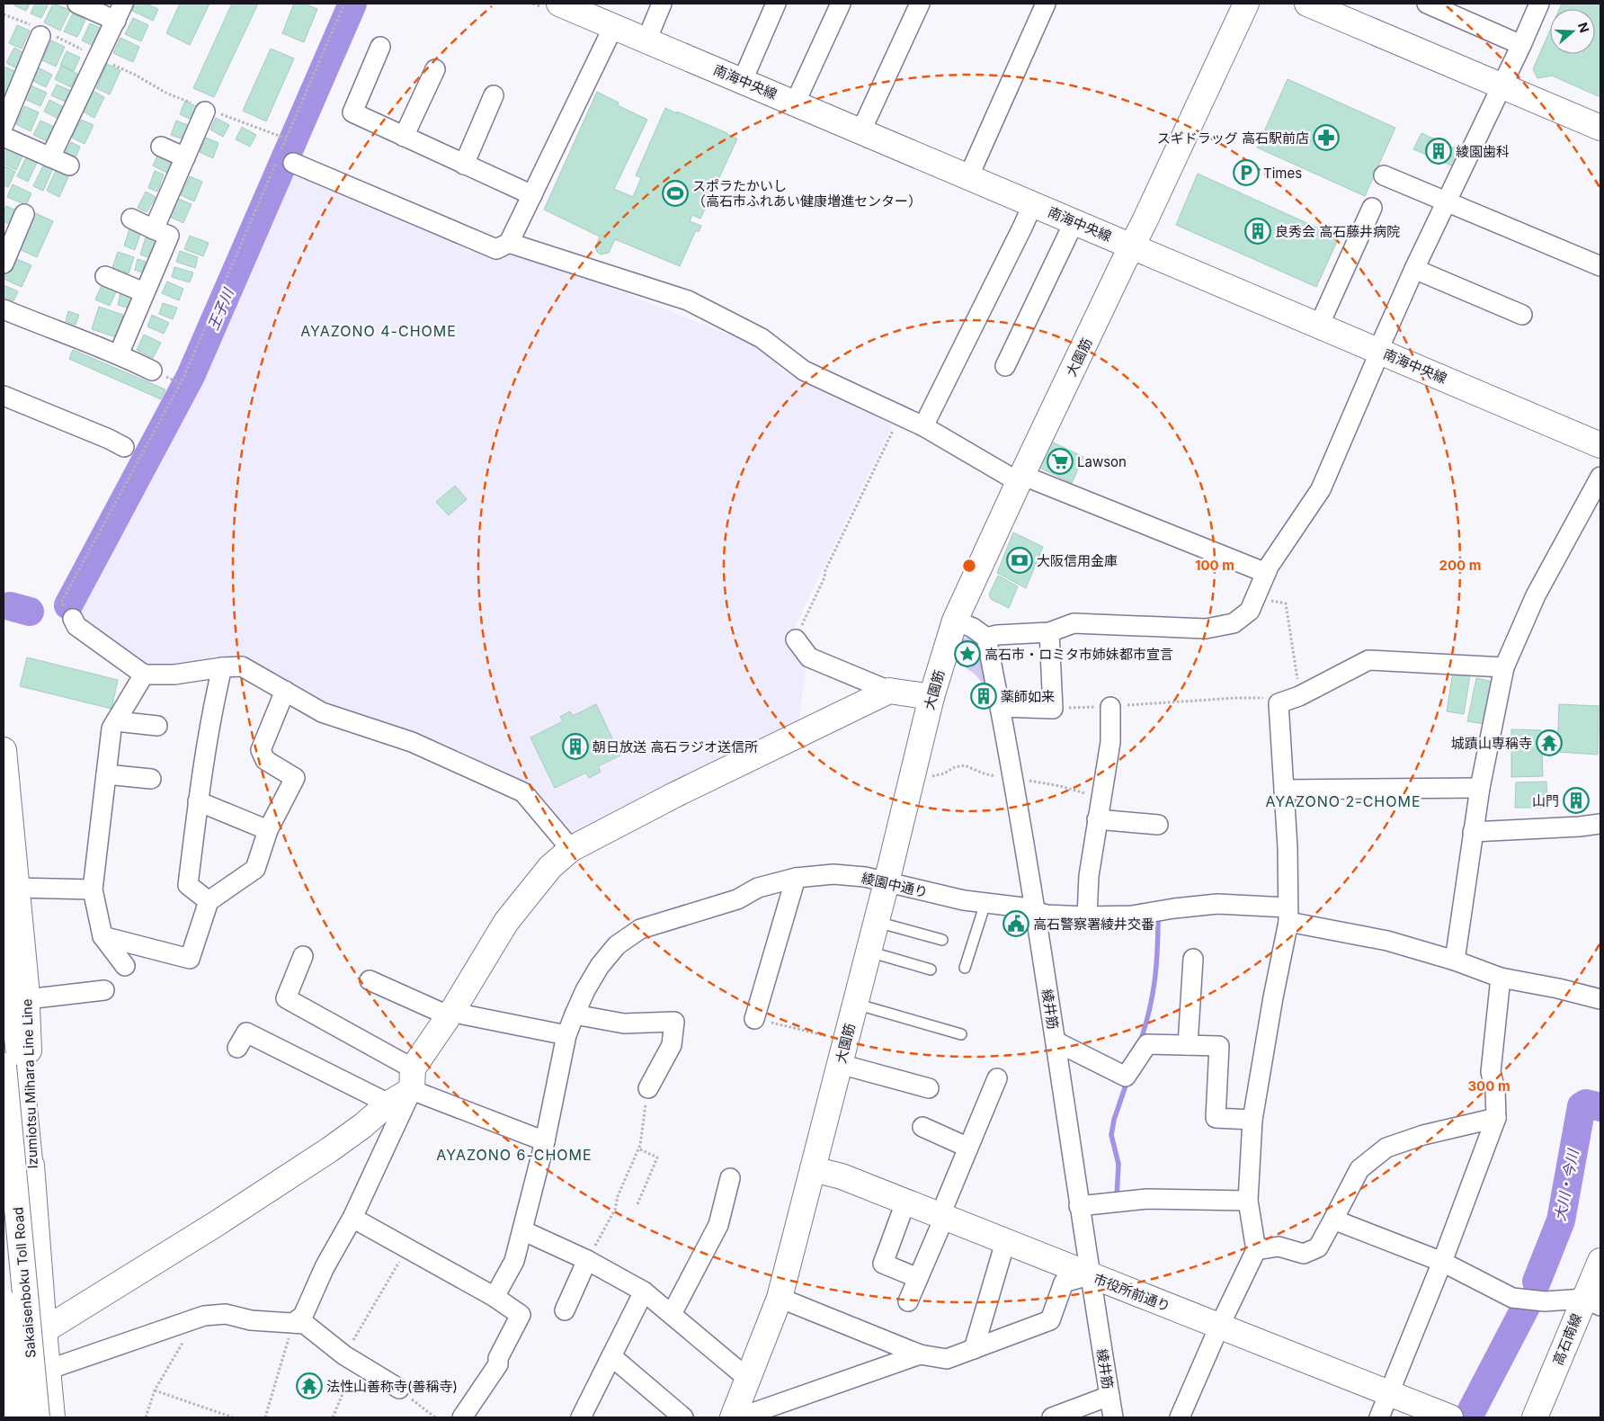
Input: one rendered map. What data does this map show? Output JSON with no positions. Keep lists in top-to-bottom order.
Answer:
{
  "streets": {
    "main road": [
      "南海中央線",
      "大園筋",
      "Izumiotsu Mihara Line Line",
      "Sakaisenboku Toll Road",
      "市役所前通り",
      "高石南線"
    ],
    "street": ["綾園中通り", "綾井筋"]
  },
  "crossings": [
    ["南海中央線", "大園筋"],
    ["大園筋", "綾園中通り"],
    ["大園筋", "市役所前通り"],
    ["綾園中通り", "綾井筋"],
    ["綾井筋", "市役所前通り"]
  ],
  "districts": ["AYAZONO 4-CHOME", "AYAZONO 2-CHOME", "AYAZONO 6-CHOME"],
  "water": ["王子川", "大川・今川"],
  "places": {
    "pharmacy": ["スギドラッグ 高石駅前店"],
    "building": [
      "綾園歯科",
      "良秀会 高石藤井病院",
      "薬師如来",
      "朝日放送 高石ラジオ送信所",
      "山門"
    ],
    "parking": ["Times"],
    "sports": ["スポラたかいし （高石市ふれあい健康増進センター）"],
    "supermarket": ["Lawson"],
    "bank": ["大阪信用金庫"],
    "place": ["高石市・ロミタ市姉妹都市宣言"],
    "temple": ["城蹟山専稱寺", "法性山善称寺(善稱寺)"],
    "public building": ["高石警察署綾井交番"]
  },
  "north": "right",
  "rings": ["100 m", "200 m", "300 m"]
}
